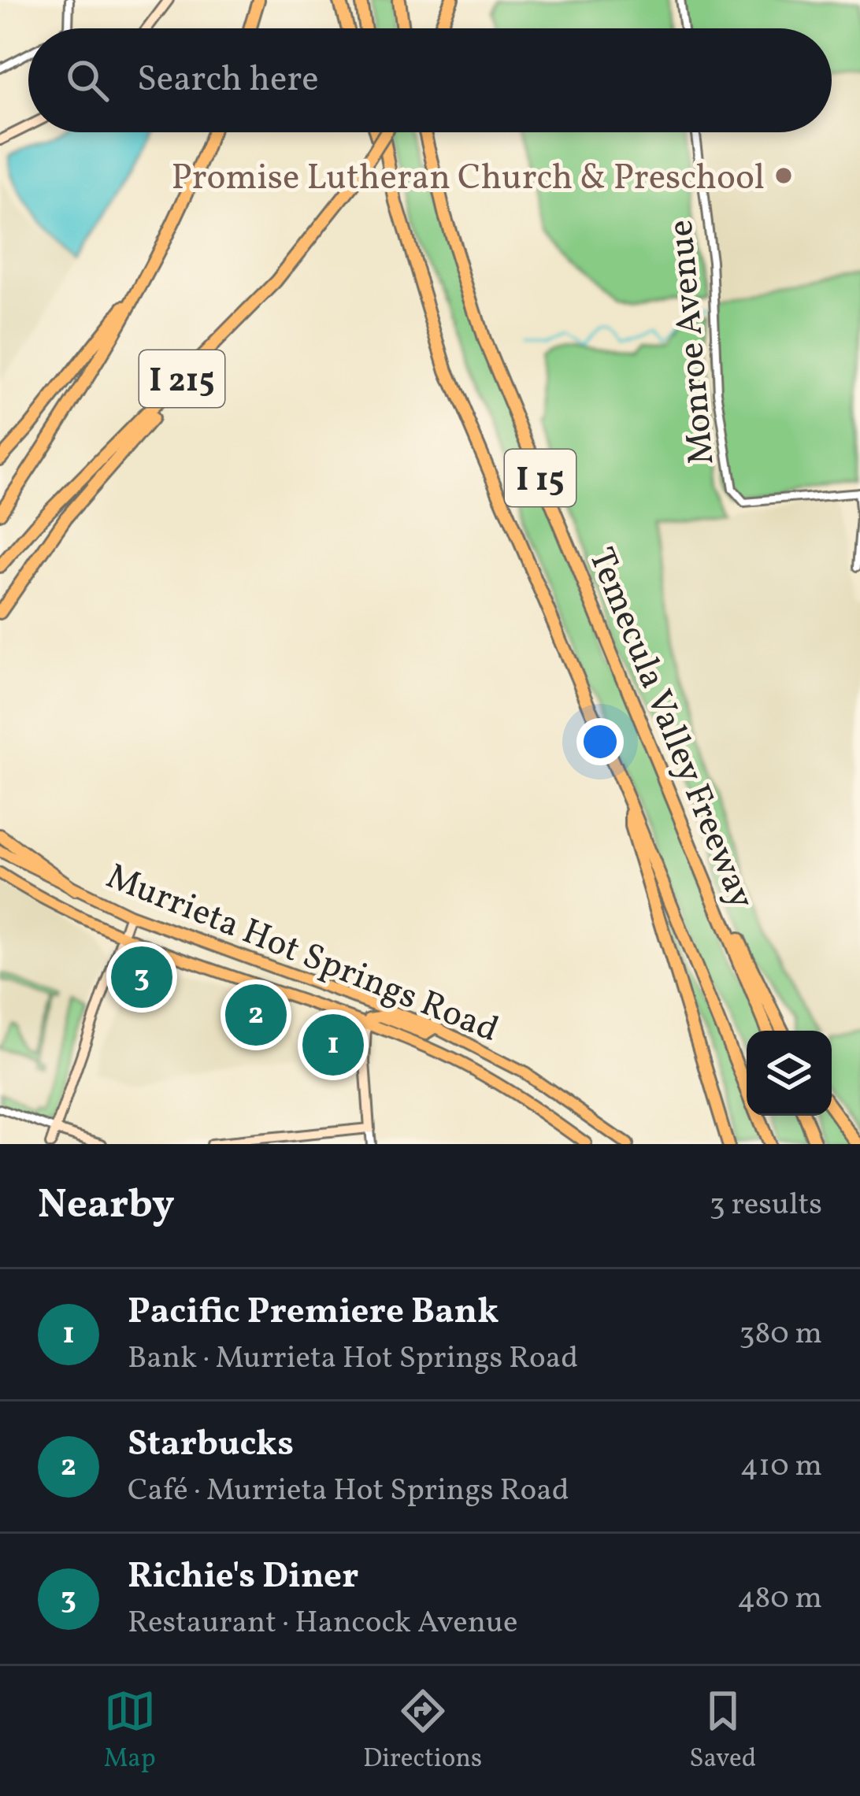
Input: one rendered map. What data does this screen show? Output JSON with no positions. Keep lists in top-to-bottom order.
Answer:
{
  "streets": {
    "highway": ["I 215", "I 15", "Temecula Valley Freeway"],
    "main road": ["Murrieta Hot Springs Road"],
    "street": ["Monroe Avenue"]
  },
  "places": ["Promise Lutheran Church & Preschool"],
  "page": {
    "search": "Search here",
    "pins": ["3", "2", "1"],
    "heading": ["Nearby", "3 results"],
    "list": [
      {
        "mark": "1",
        "name": "Pacific Premiere Bank",
        "note": "Bank · Murrieta Hot Springs Road",
        "value": "380 m"
      },
      {
        "mark": "2",
        "name": "Starbucks",
        "note": "Café · Murrieta Hot Springs Road",
        "value": "410 m"
      },
      {
        "mark": "3",
        "name": "Richie's Diner",
        "note": "Restaurant · Hancock Avenue",
        "value": "480 m"
      }
    ],
    "nav": ["Map", "Directions", "Saved"]
  }
}
